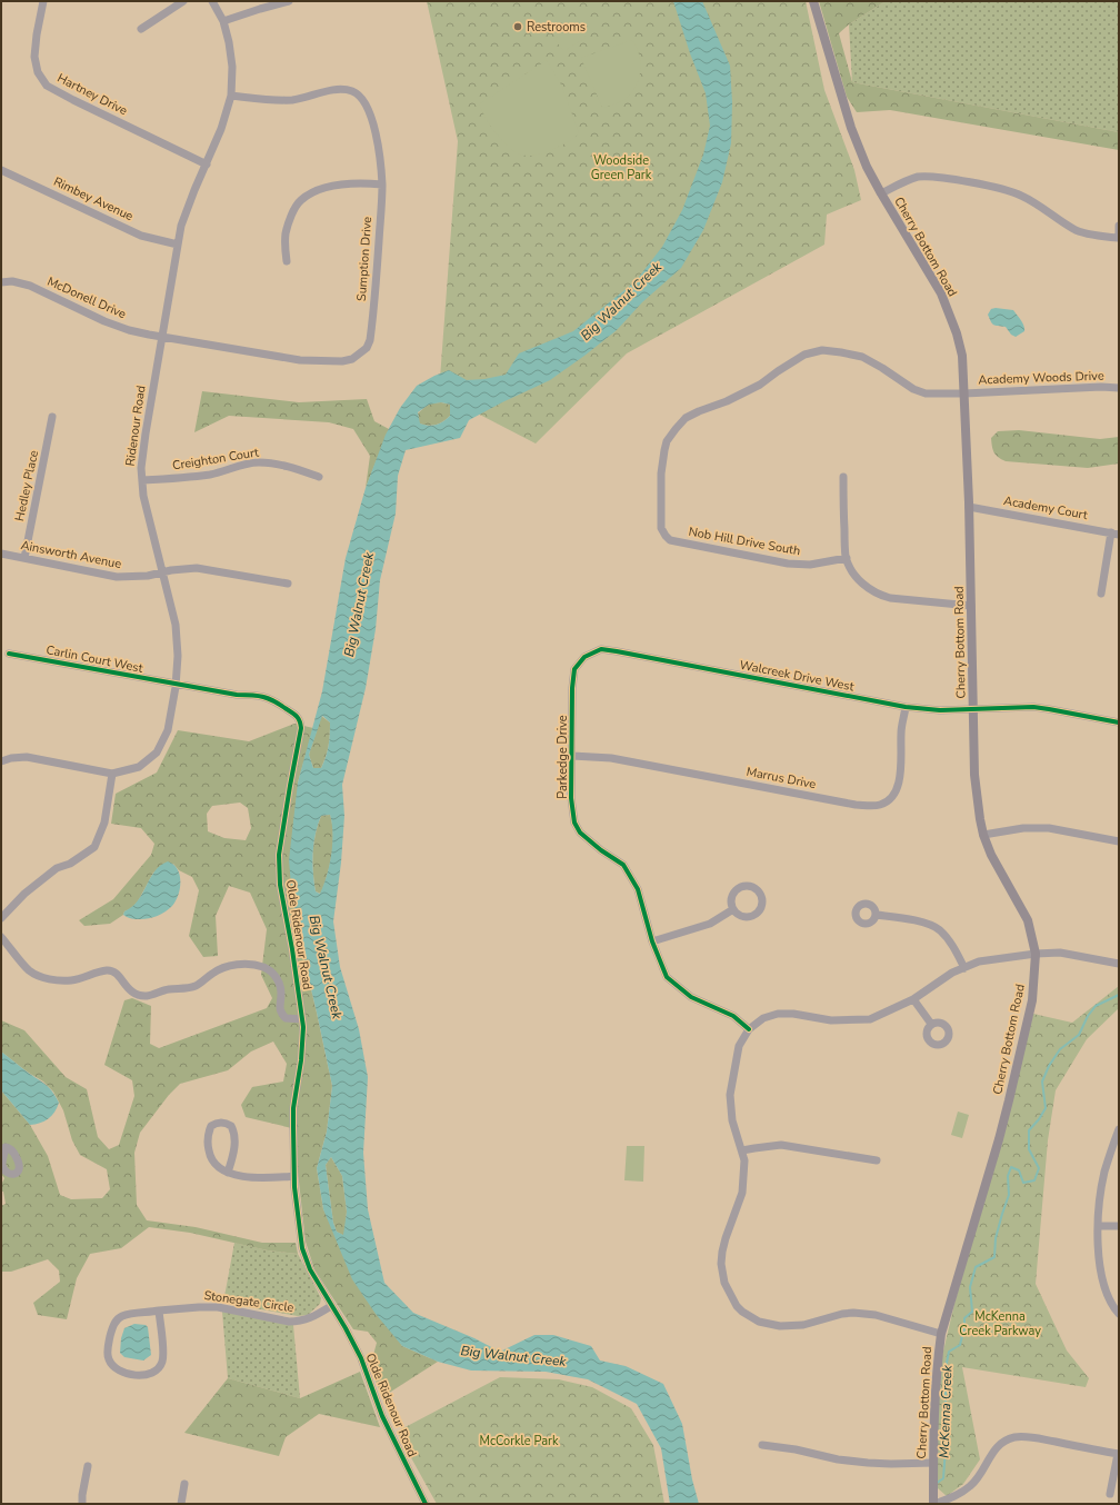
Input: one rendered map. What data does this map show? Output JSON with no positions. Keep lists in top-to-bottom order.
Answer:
{
  "streets": {
    "main road": ["Cherry Bottom Road"],
    "street": [
      "Hartney Drive",
      "Rimbey Avenue",
      "Sumption Drive",
      "McDonell Drive",
      "Academy Woods Drive",
      "Ridenour Road",
      "Creighton Court",
      "Hedley Place",
      "Academy Court",
      "Nob Hill Drive South",
      "Ainsworth Avenue",
      "Carlin Court West",
      "Walcreek Drive West",
      "Parkedge Drive",
      "Marrus Drive",
      "Olde Ridenour Road",
      "Stonegate Circle"
    ]
  },
  "crossings": [
    ["Hartney Drive", "Ridenour Road"],
    ["Rimbey Avenue", "Ridenour Road"],
    ["Cherry Bottom Road", "Academy Woods Drive"],
    ["Cherry Bottom Road", "Academy Court"],
    ["Cherry Bottom Road", "Walcreek Drive West"],
    ["Sumption Drive", "McDonell Drive"],
    ["Sumption Drive", "Ridenour Road"],
    ["McDonell Drive", "Ridenour Road"],
    ["Academy Woods Drive", "Nob Hill Drive South"],
    ["Ridenour Road", "Creighton Court"],
    ["Ridenour Road", "Ainsworth Avenue"],
    ["Ridenour Road", "Carlin Court West"],
    ["Hedley Place", "Ainsworth Avenue"],
    ["Carlin Court West", "Olde Ridenour Road"],
    ["Walcreek Drive West", "Parkedge Drive"],
    ["Walcreek Drive West", "Marrus Drive"],
    ["Parkedge Drive", "Marrus Drive"],
    ["Olde Ridenour Road", "Stonegate Circle"]
  ],
  "water": ["Big Walnut Creek", "McKenna Creek"],
  "parks": ["Woodside Green Park", "McKenna Creek Parkway", "McCorkle Park"],
  "places": ["Restrooms"]
}
